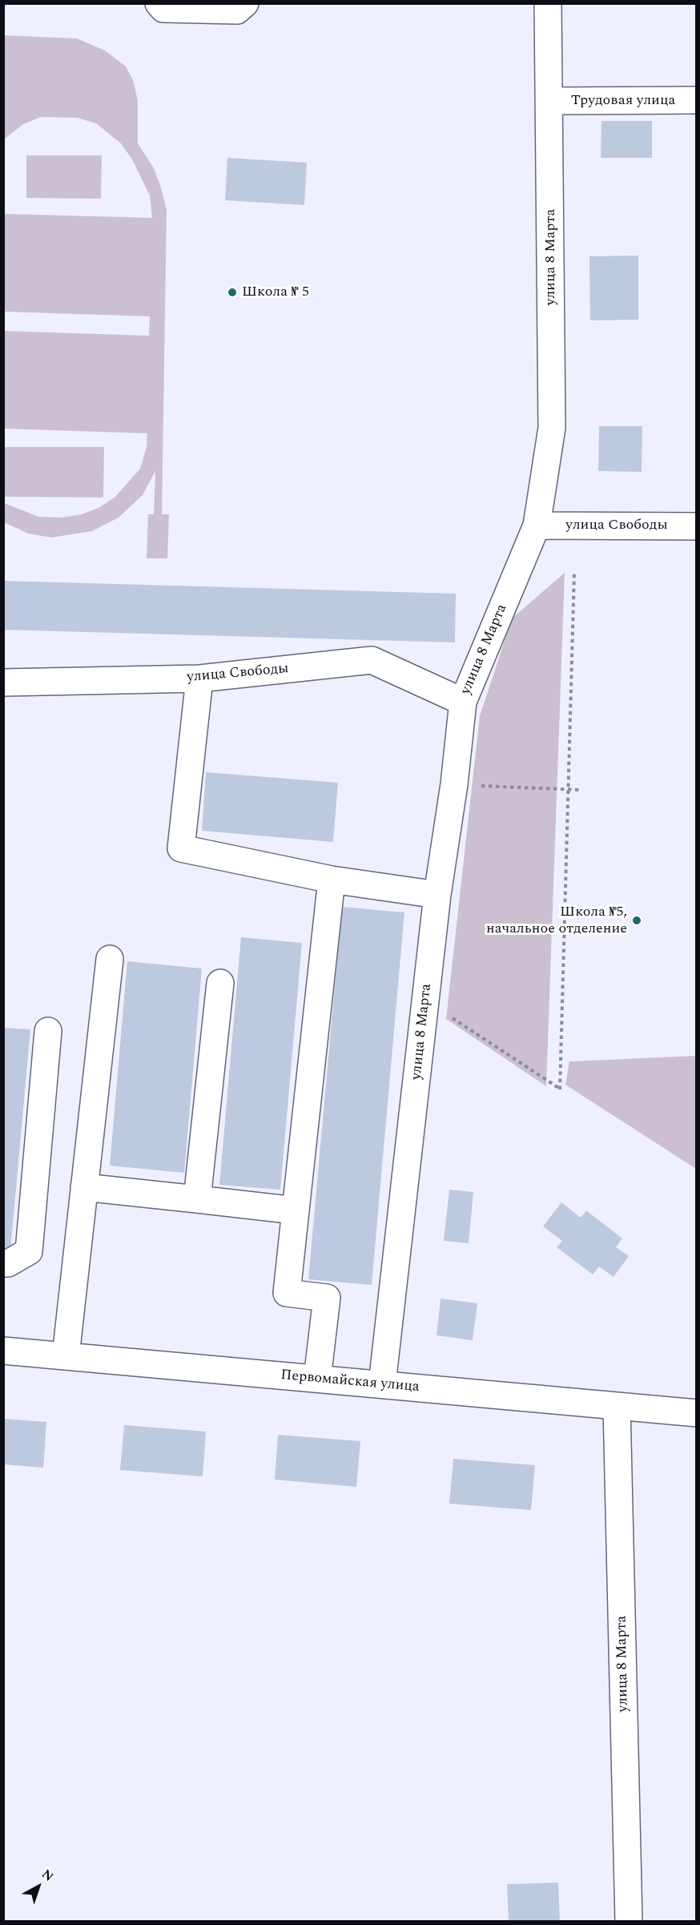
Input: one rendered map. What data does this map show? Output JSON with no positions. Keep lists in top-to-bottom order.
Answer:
{
  "streets": {
    "street": [
      "Трудовая улица",
      "улица 8 Марта",
      "улица Свободы",
      "Первомайская улица"
    ]
  },
  "crossings": [
    ["Трудовая улица", "улица 8 Марта"],
    ["улица 8 Марта", "улица Свободы"],
    ["улица 8 Марта", "Первомайская улица"]
  ],
  "places": ["Школа № 5", "Школа №5, начальное отделение"],
  "north": "top right"
}
